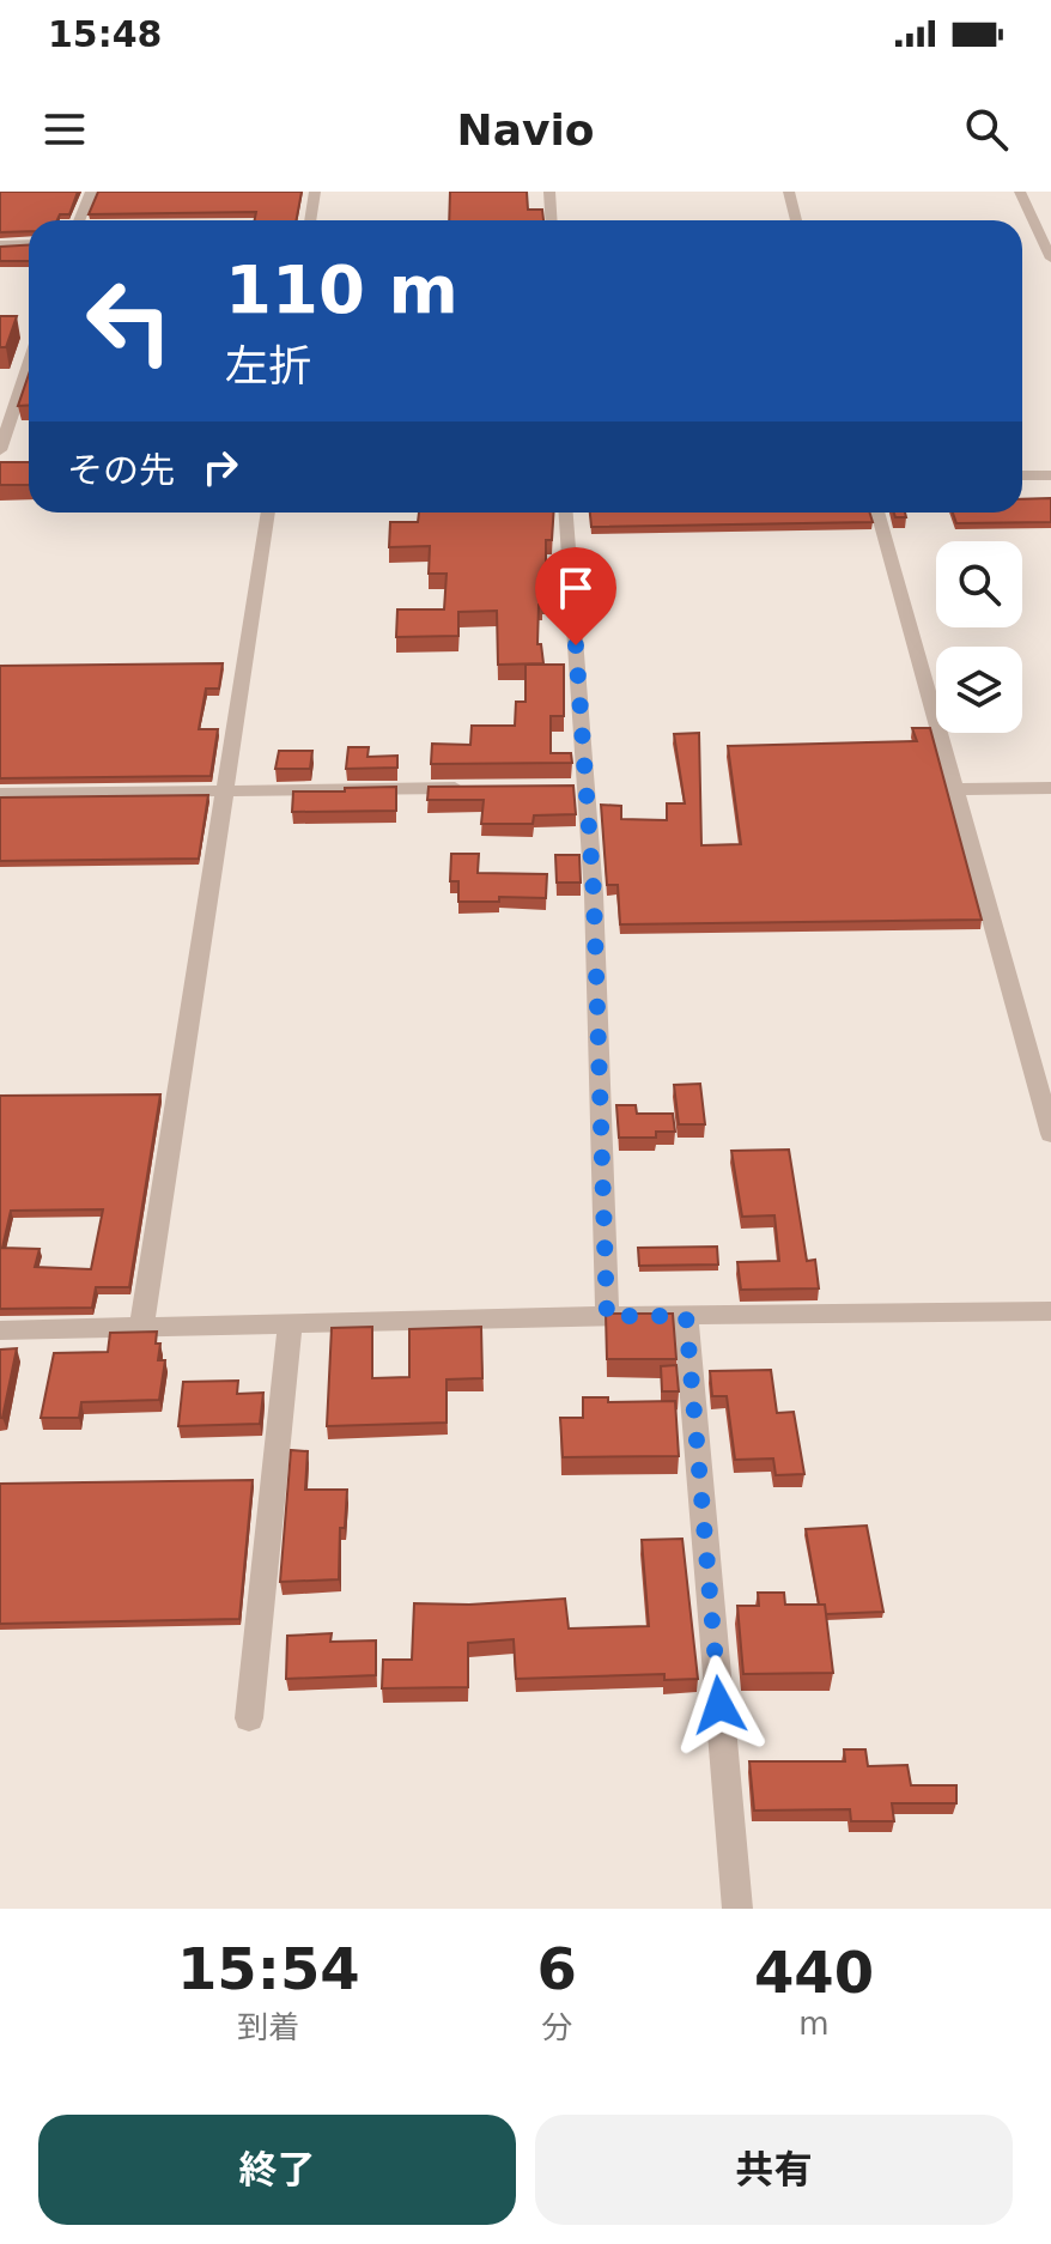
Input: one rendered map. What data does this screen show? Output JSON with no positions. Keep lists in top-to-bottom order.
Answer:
{
  "page": {
    "status": "15:48",
    "header": "Navio",
    "turn": ["110 m", "左折"],
    "then": "その先",
    "eta": [
      "15:54",
      "到着",
      "6",
      "分",
      "440",
      "m"
    ],
    "buttons": ["終了", "共有"]
  }
}
